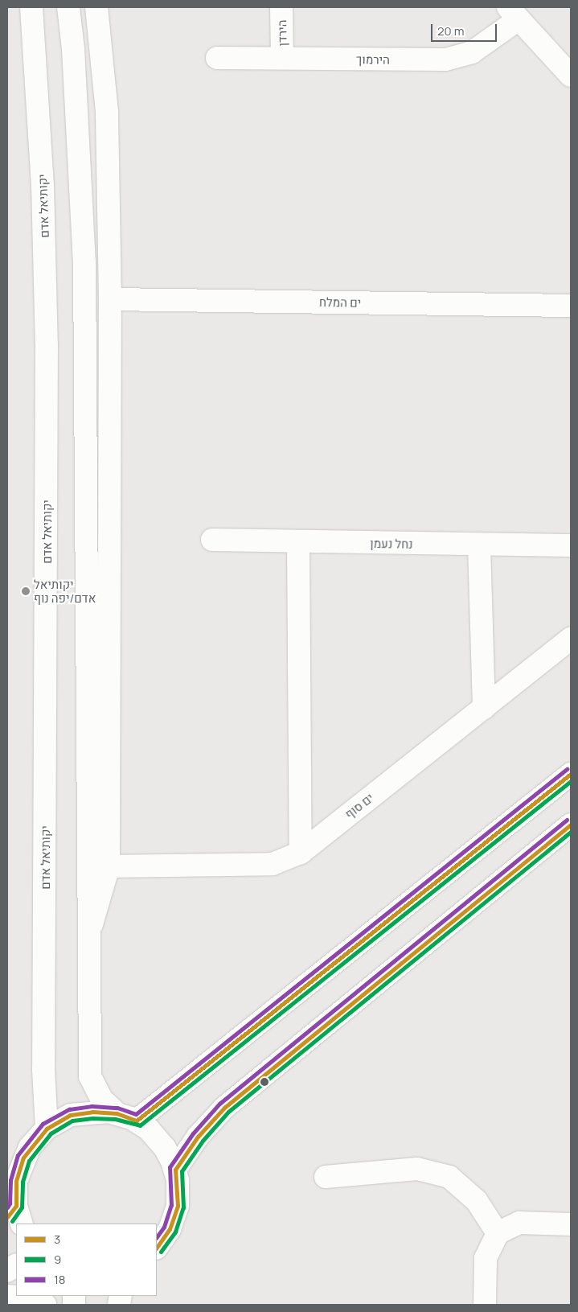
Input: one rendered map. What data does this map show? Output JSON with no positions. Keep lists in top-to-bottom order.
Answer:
{
  "streets": {
    "main road": [
      "הירדן",
      "הירמוך",
      "יקותיאל אדם",
      "ים המלח",
      "נחל נעמן",
      "ים סוף"
    ]
  },
  "crossings": [
    ["הירדן", "הירמוך"]
  ],
  "places": ["יקותיאל אדם/יפה נוף"],
  "lines": ["transit line 18", "transit line 3", "transit line 9"],
  "legend": ["3", "9", "18"],
  "scale_bar": "20 m"
}
